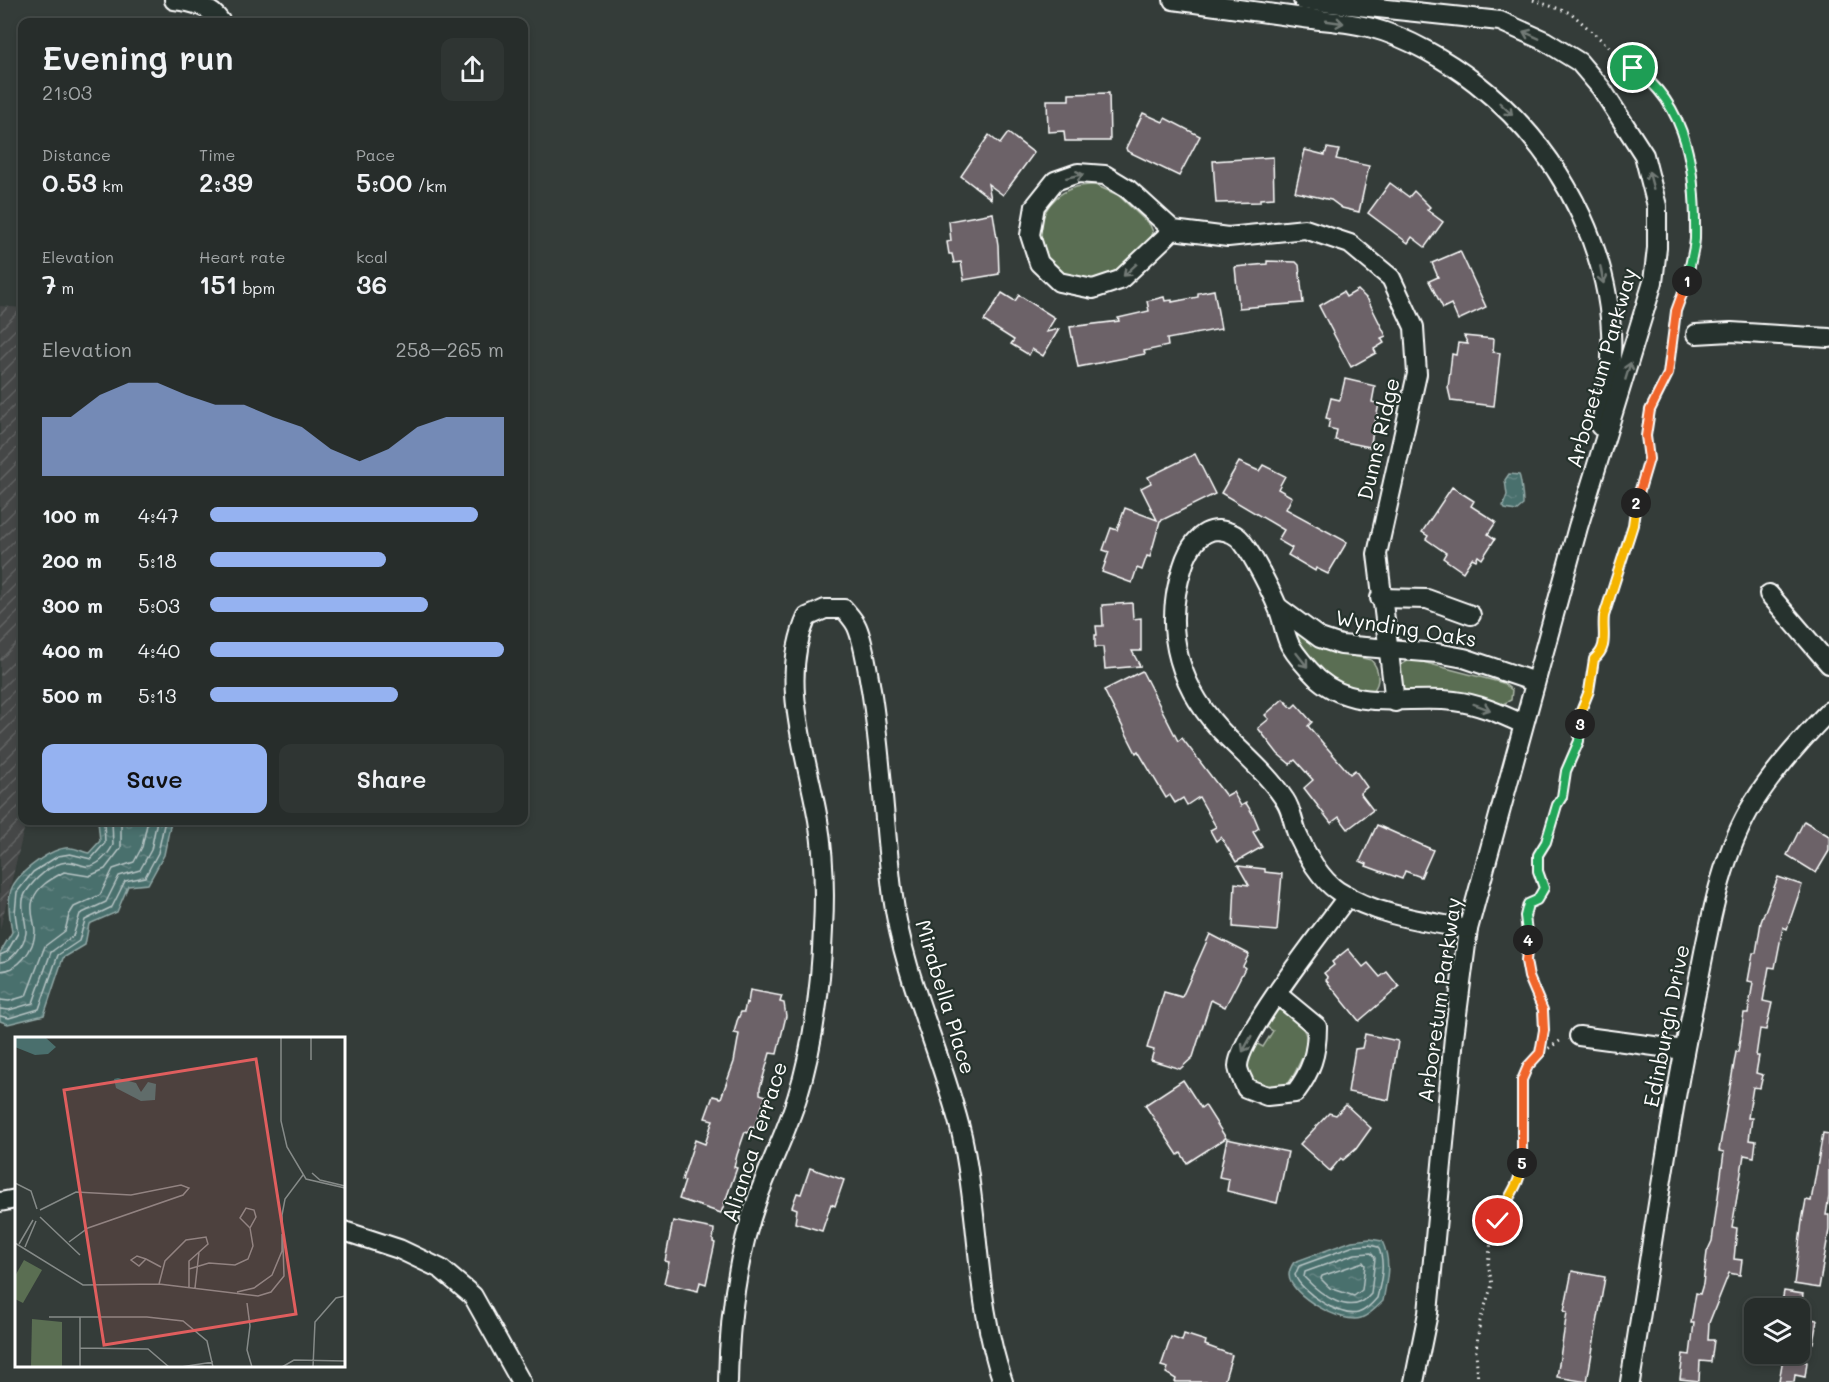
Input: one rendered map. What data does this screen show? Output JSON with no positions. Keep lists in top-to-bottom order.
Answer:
{
  "streets": {
    "street": [
      "Arboretum Parkway",
      "Dunns Ridge",
      "Wynding Oaks",
      "Mirabella Place",
      "Edinburgh Drive",
      "Alianca Terrace"
    ]
  },
  "crossings": [
    ["Arboretum Parkway", "Wynding Oaks"],
    ["Dunns Ridge", "Wynding Oaks"],
    ["Mirabella Place", "Alianca Terrace"]
  ],
  "page": {
    "heading": ["Evening run", "21:03"],
    "stats": [
      ["Distance", "0.53 km"],
      ["Time", "2:39"],
      ["Pace", "5:00 /km"],
      ["Elevation", "7 m"],
      ["Heart rate", "151 bpm"],
      ["kcal", "36"]
    ],
    "pins": [
      "1",
      "2",
      "3",
      "4",
      "5"
    ],
    "chart": ["Elevation", "258–265 m"],
    "list": [
      {
        "name": "100 m",
        "note": "4:47"
      },
      {
        "name": "200 m",
        "note": "5:18"
      },
      {
        "name": "300 m",
        "note": "5:03"
      },
      {
        "name": "400 m",
        "note": "4:40"
      },
      {
        "name": "500 m",
        "note": "5:13"
      }
    ],
    "buttons": ["Save", "Share"]
  }
}
